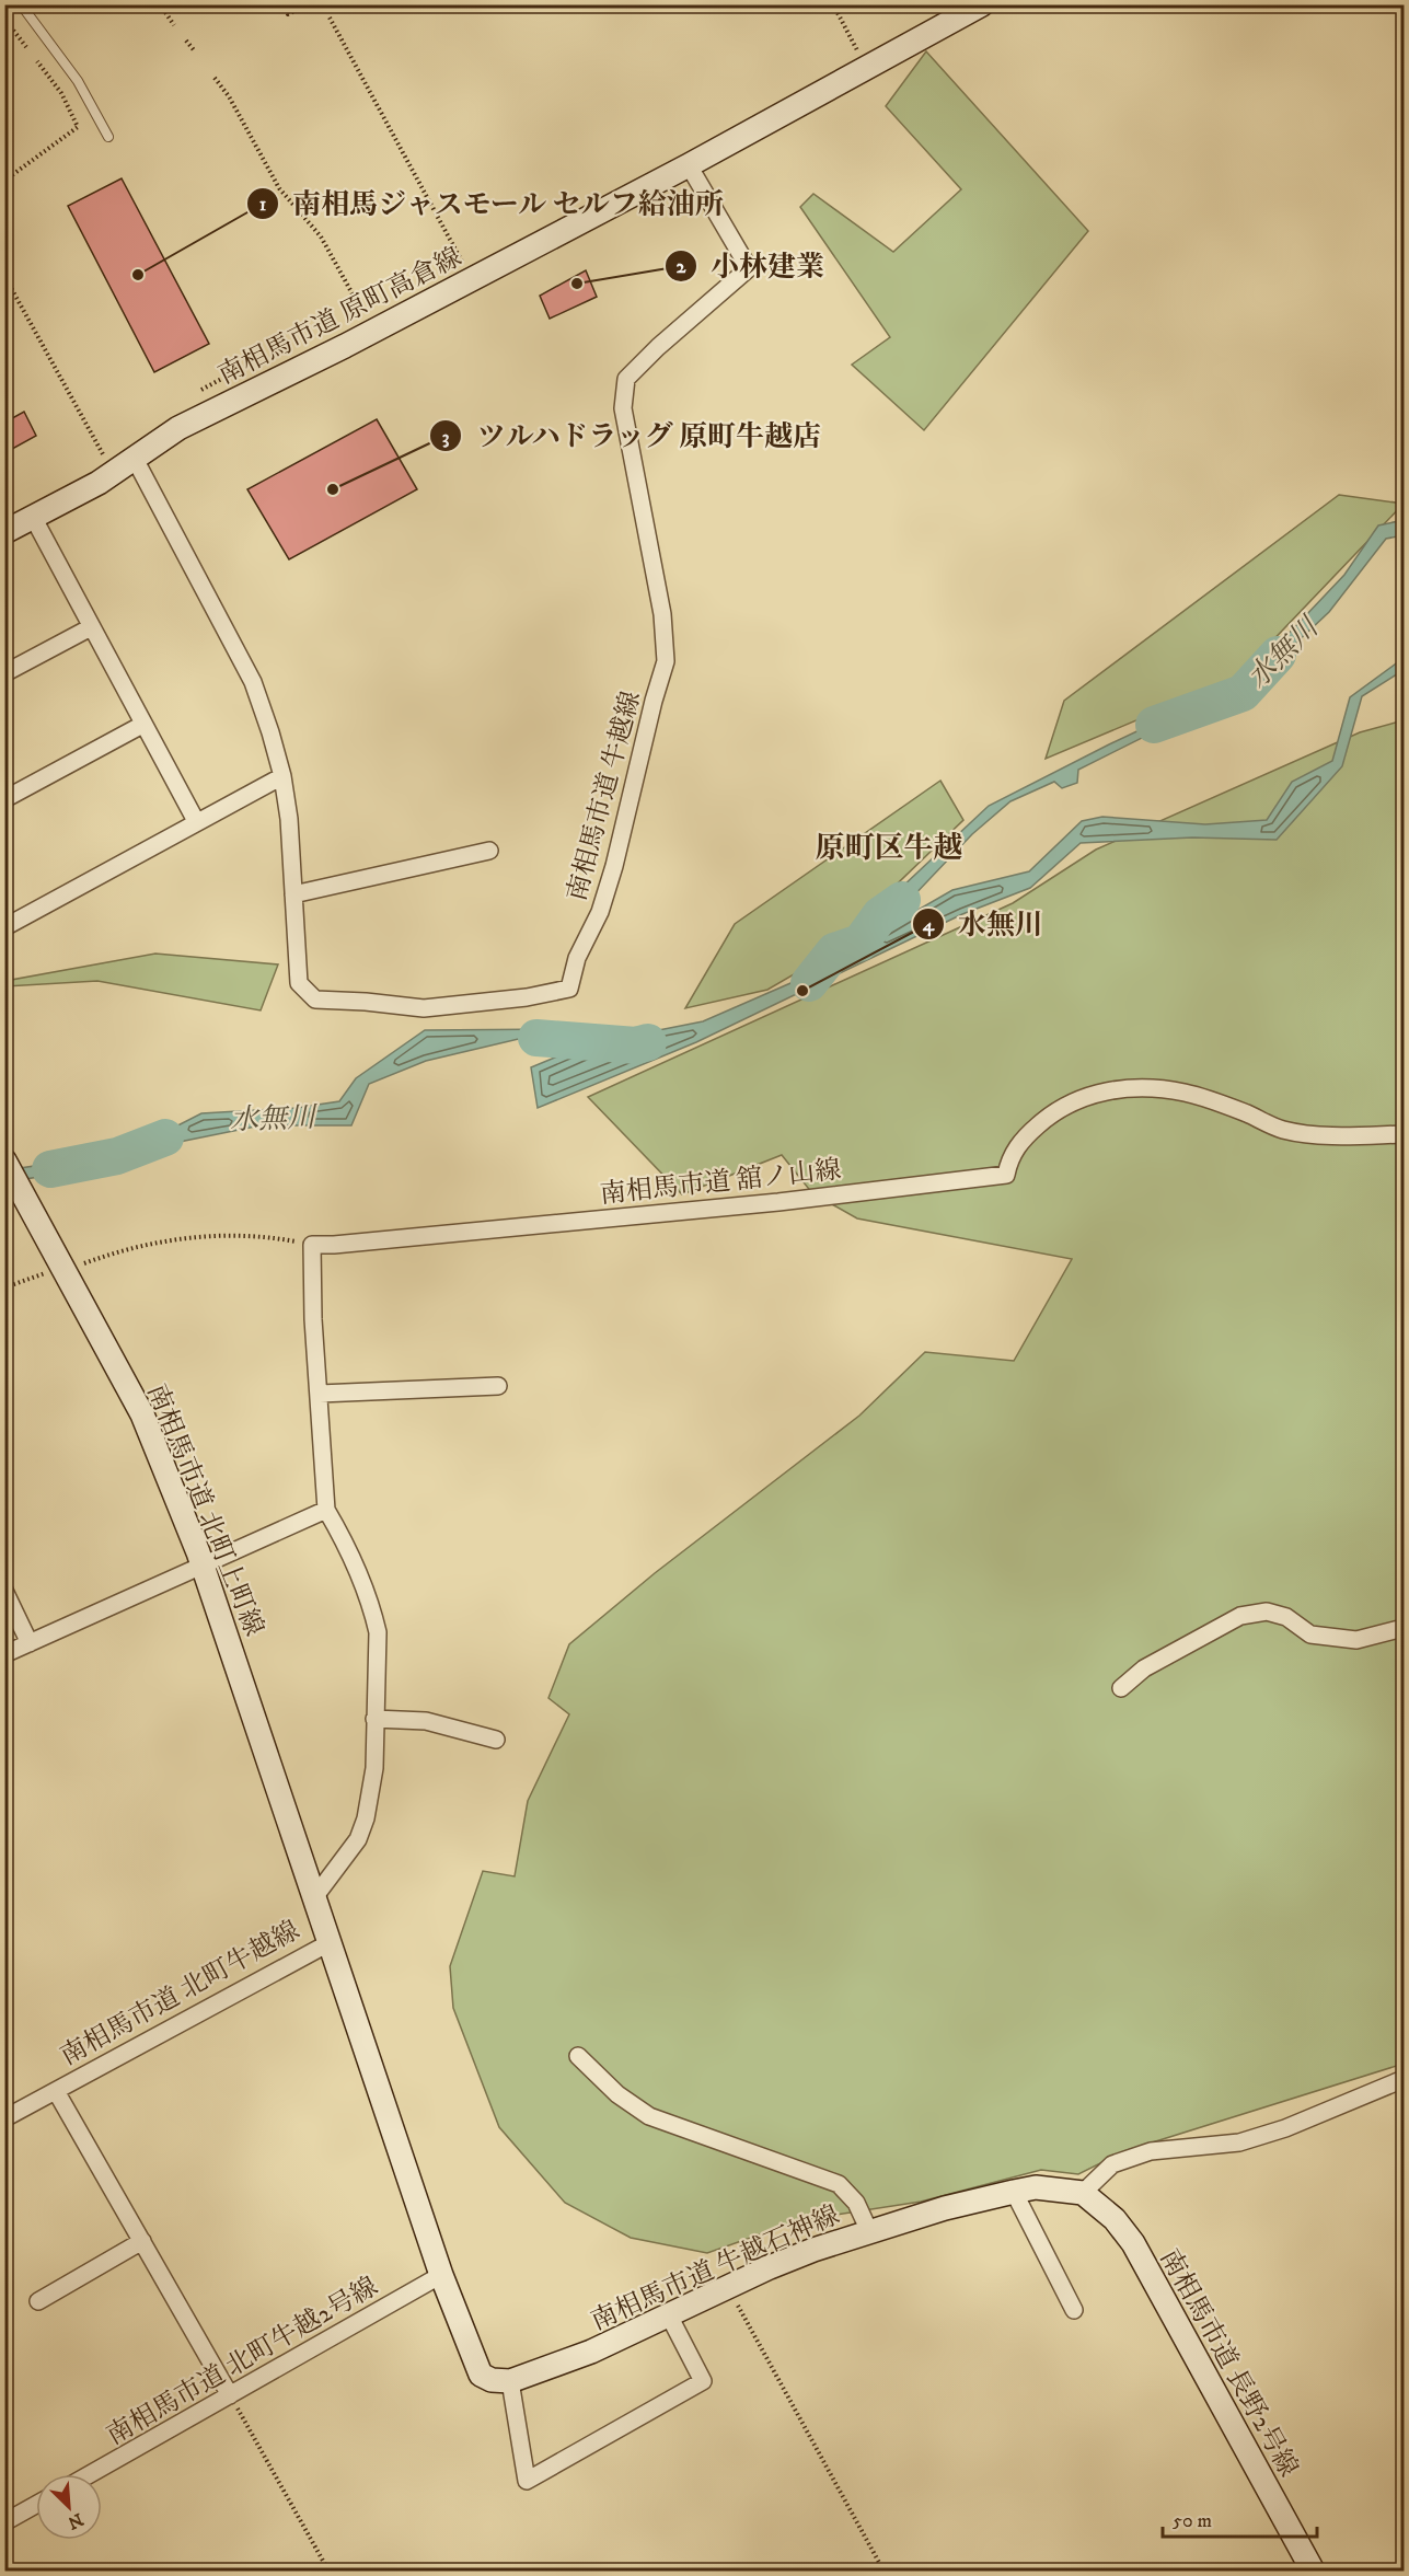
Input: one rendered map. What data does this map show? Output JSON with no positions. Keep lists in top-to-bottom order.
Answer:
{
  "streets": {
    "street": [
      "南相馬市道 原町高倉線",
      "南相馬市道 牛越線",
      "南相馬市道 舘ノ山線",
      "南相馬市道 北町上町線",
      "南相馬市道 北町牛越線",
      "南相馬市道 牛越石神線",
      "南相馬市道 北町牛越2号線",
      "南相馬市道 長野2号線"
    ]
  },
  "crossings": [
    ["南相馬市道 原町高倉線", "南相馬市道 牛越線"],
    ["南相馬市道 舘ノ山線", "南相馬市道 北町牛越線"],
    ["南相馬市道 北町上町線", "南相馬市道 北町牛越線"],
    ["南相馬市道 牛越石神線", "南相馬市道 長野2号線"]
  ],
  "districts": ["原町区牛越"],
  "water": ["水無川"],
  "places": [
    "南相馬ジャスモール セルフ給油所",
    "小林建業",
    "ツルハドラッグ 原町牛越店",
    "水無川"
  ],
  "scale_bar": "50 m",
  "north": "bottom right"
}
